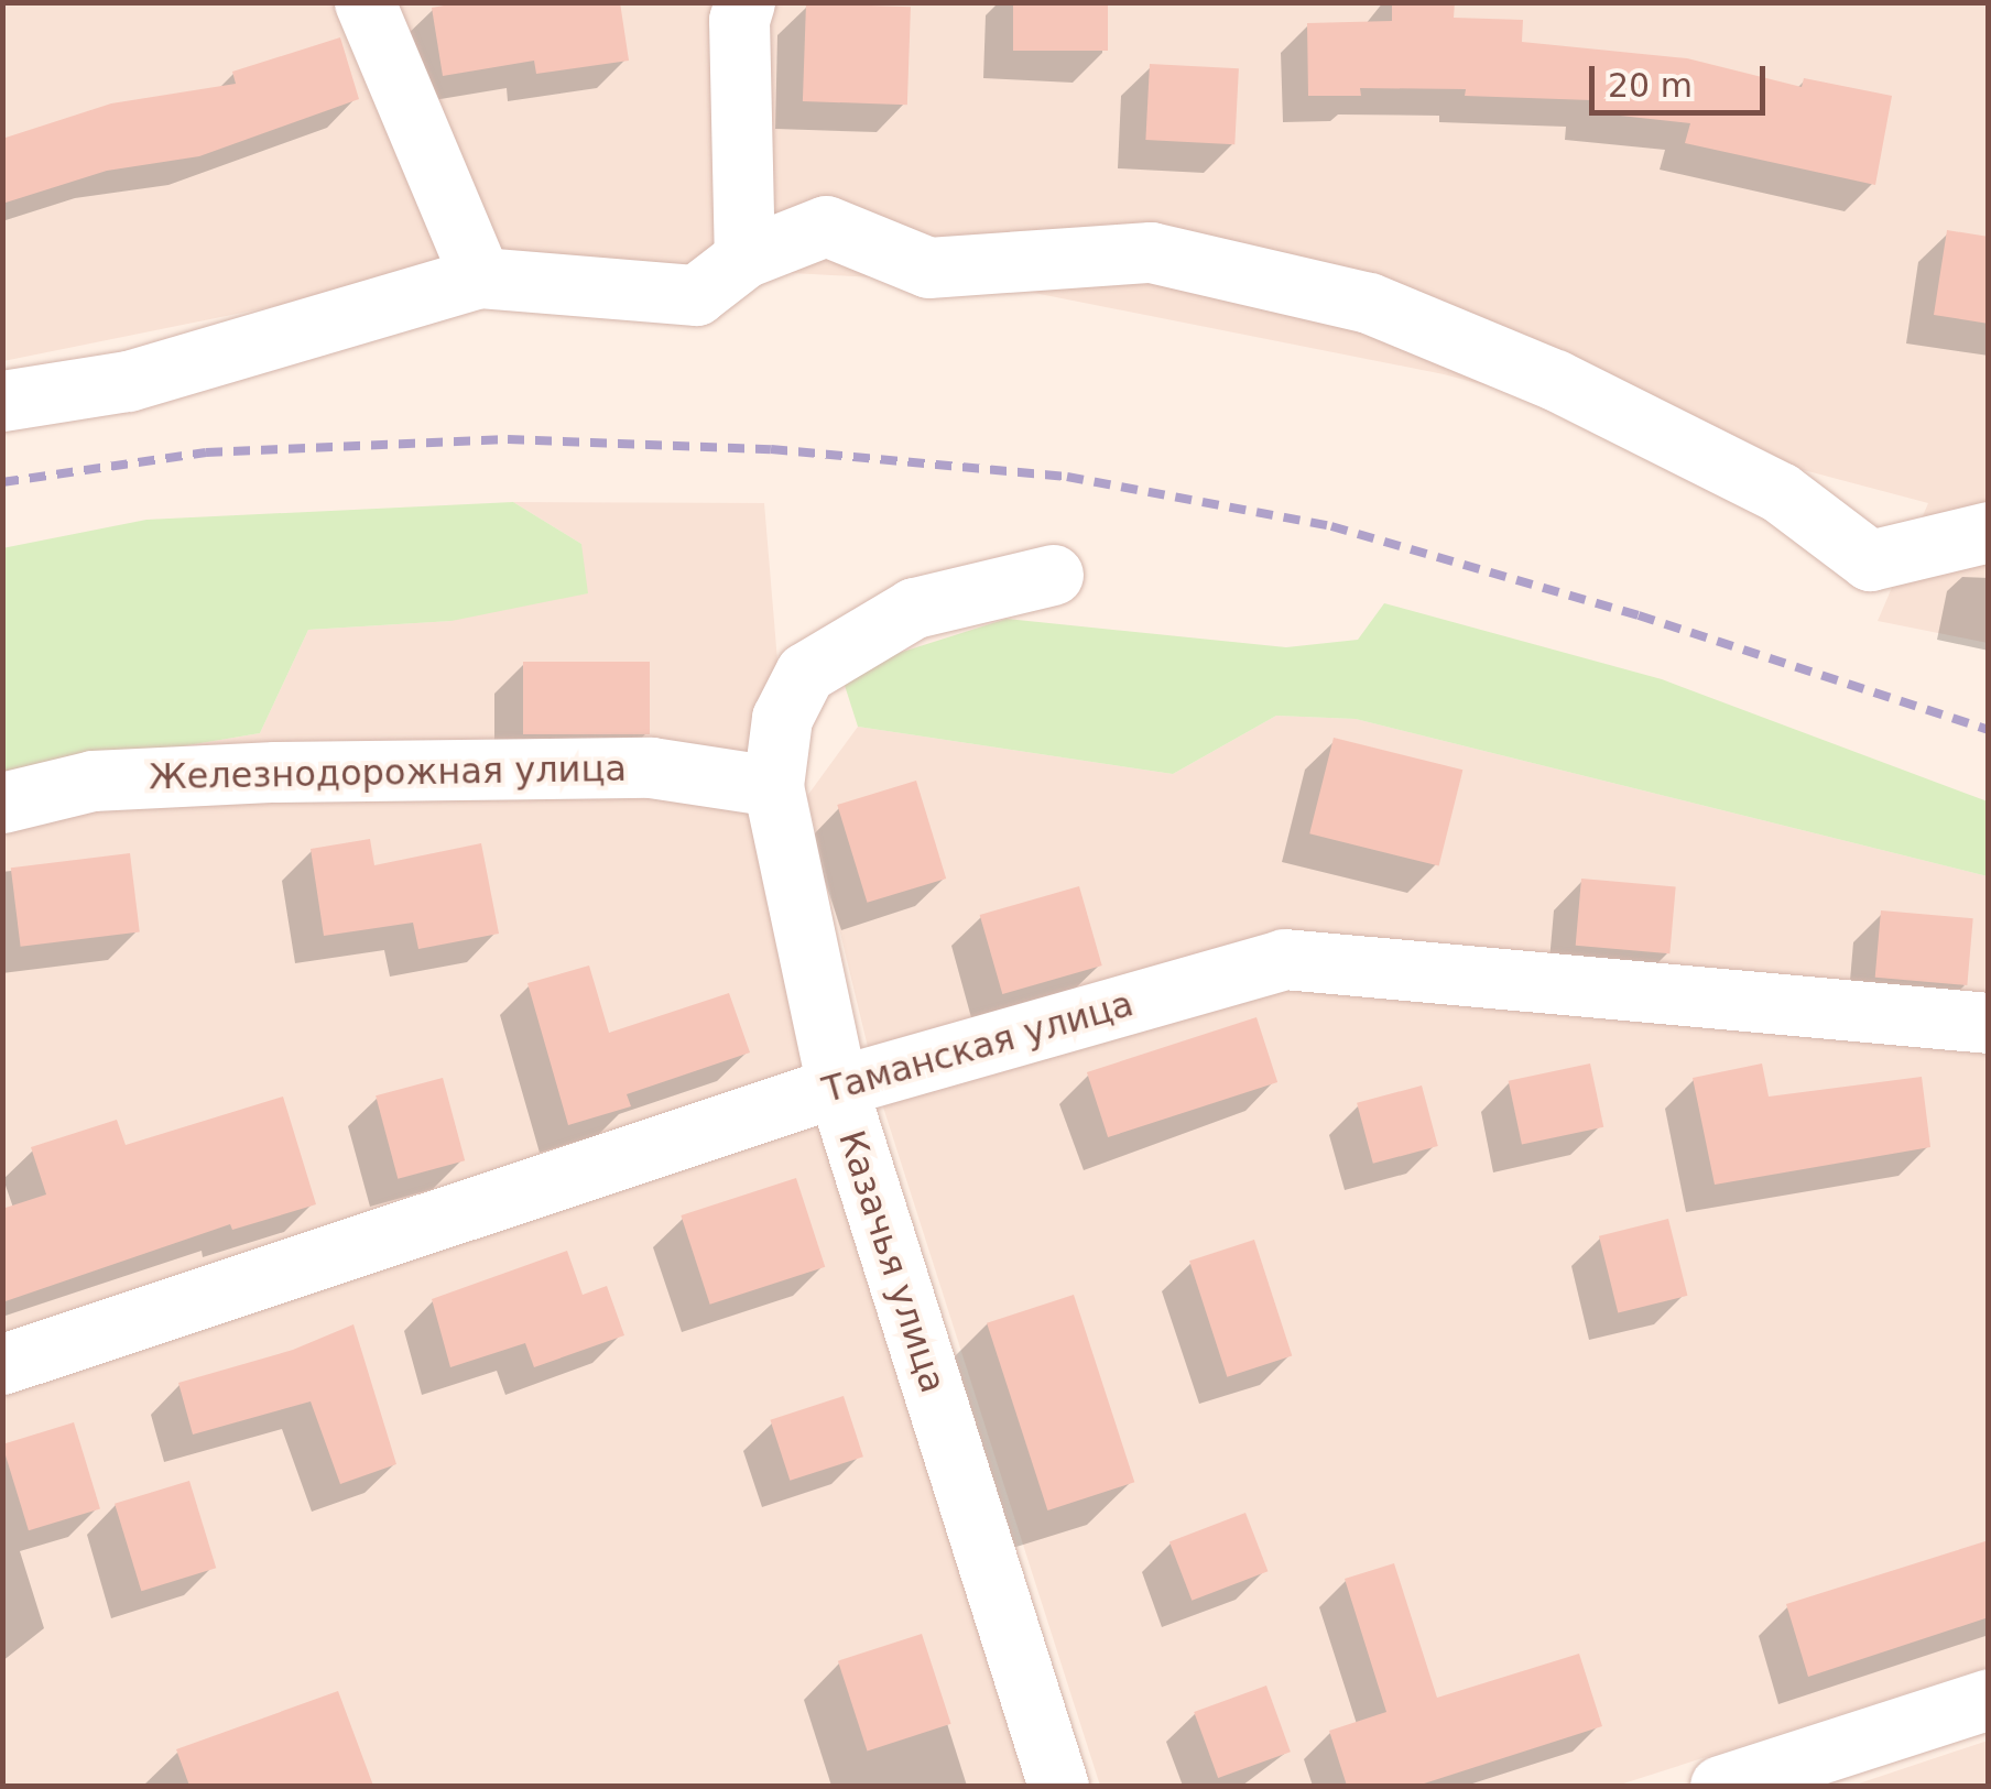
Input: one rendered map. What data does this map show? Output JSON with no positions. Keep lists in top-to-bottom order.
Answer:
{
  "streets": {
    "street": ["Железнодорожная улица", "Таманская улица", "Казачья улица"]
  },
  "crossings": [
    ["Железнодорожная улица", "Казачья улица"],
    ["Таманская улица", "Казачья улица"]
  ],
  "scale_bar": "20 m"
}
